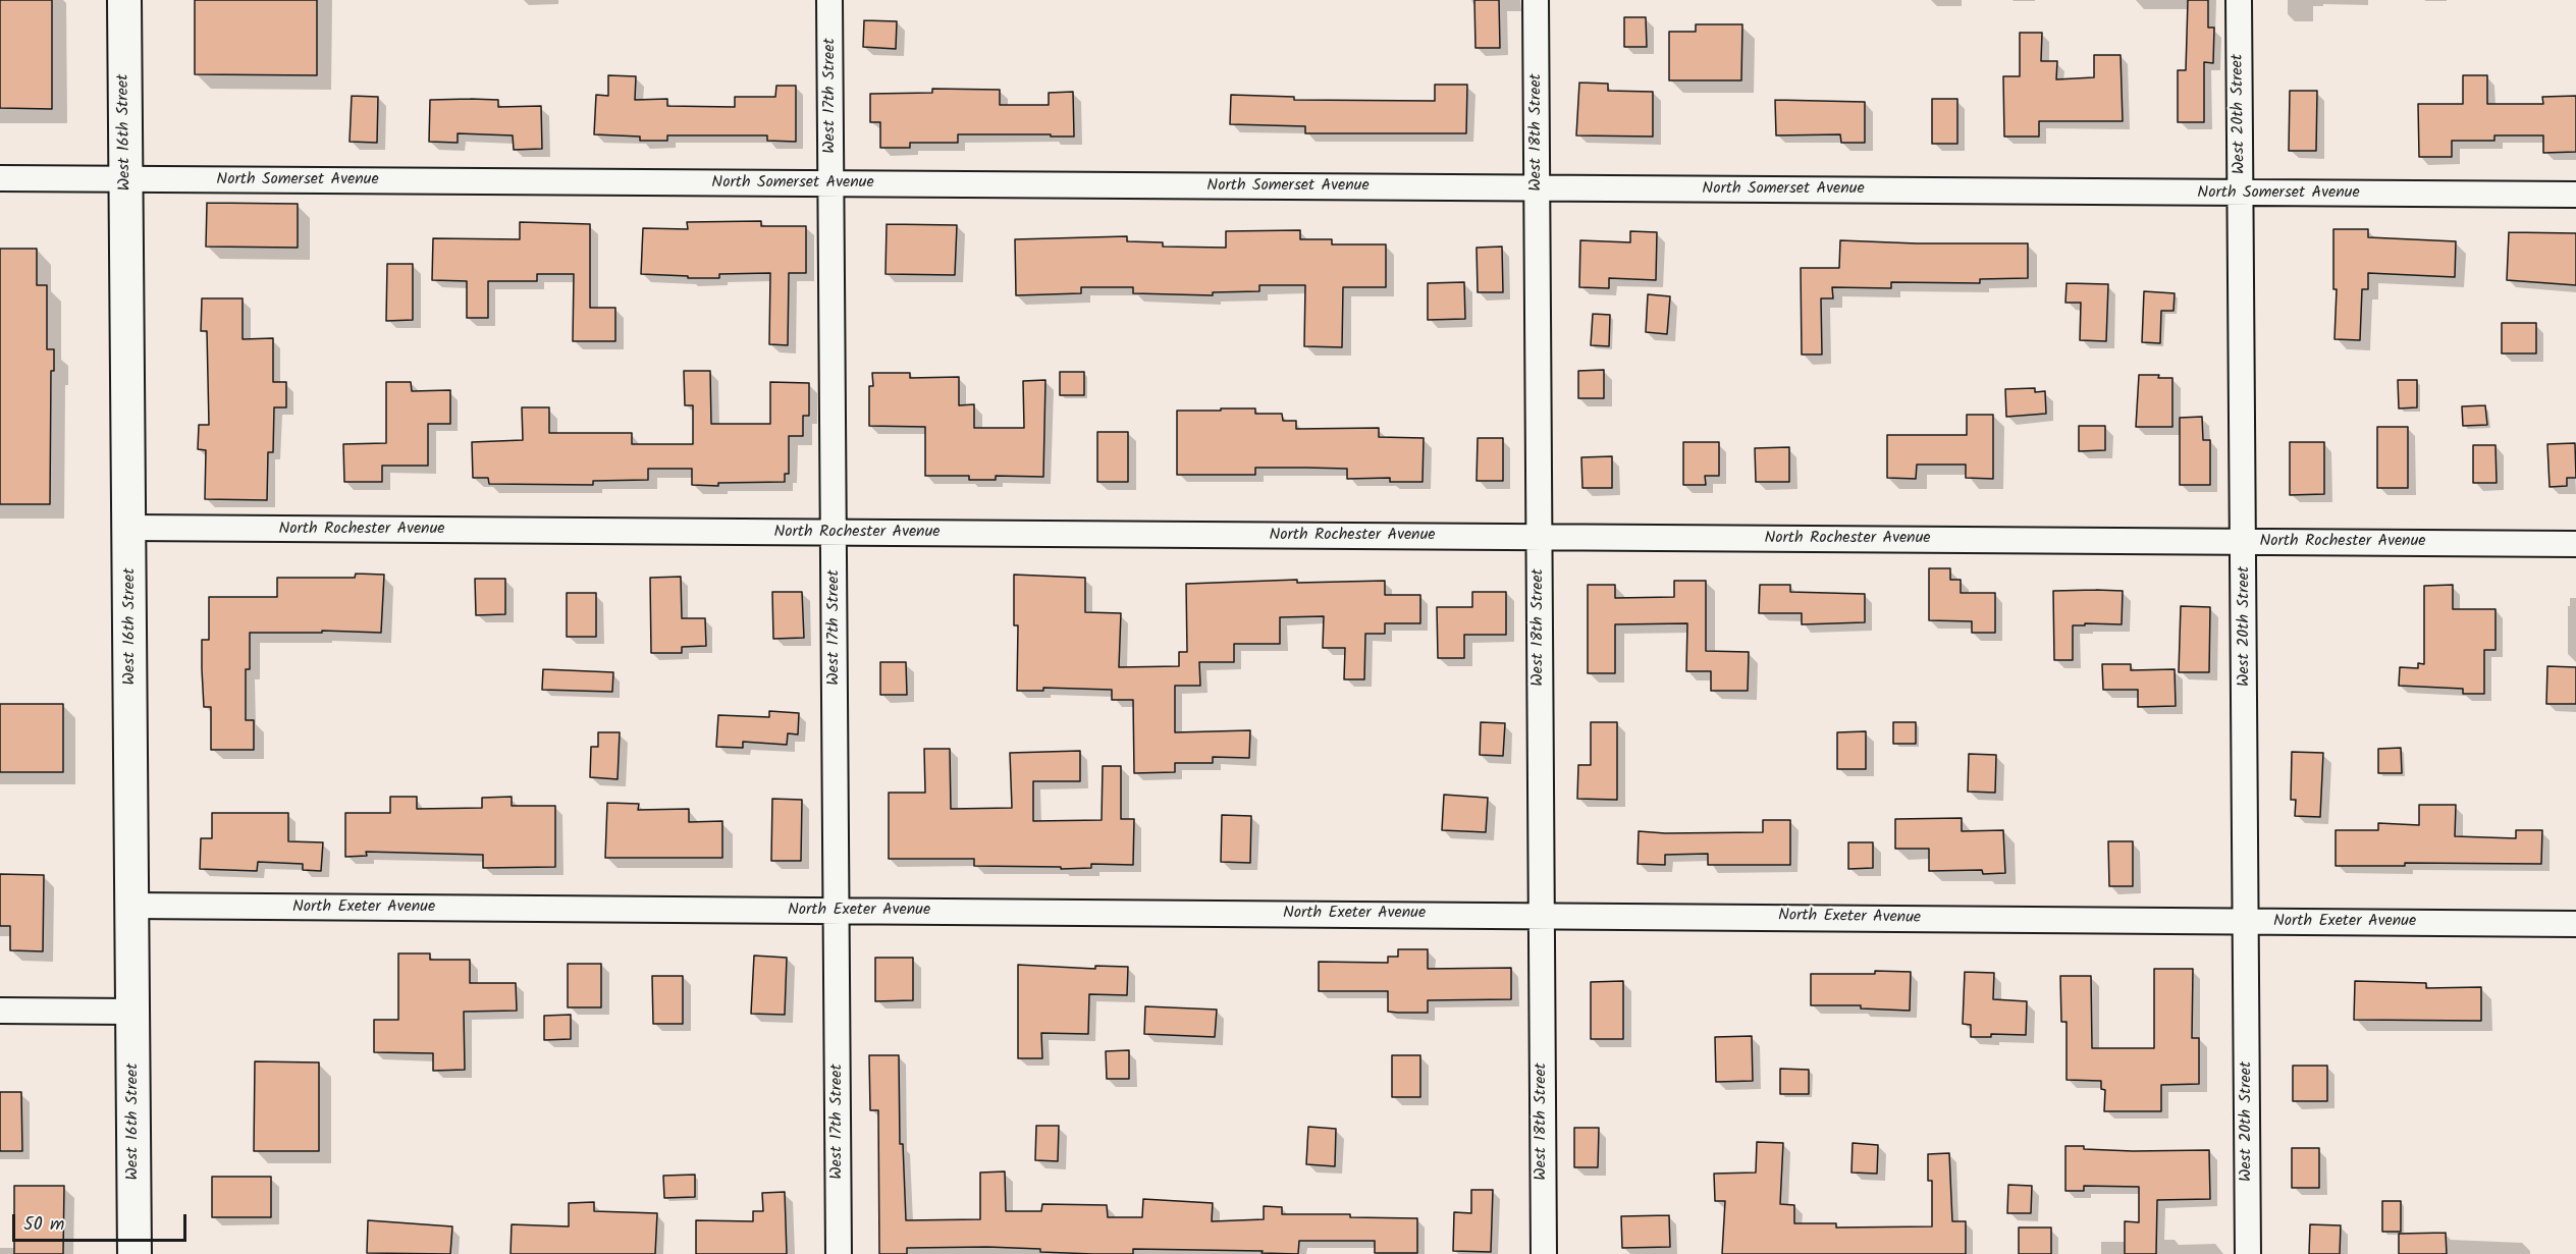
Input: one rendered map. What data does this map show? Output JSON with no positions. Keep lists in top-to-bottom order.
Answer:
{
  "streets": {
    "main road": ["West 16th Street"],
    "street": [
      "West 17th Street",
      "West 20th Street",
      "West 18th Street",
      "North Somerset Avenue",
      "North Rochester Avenue",
      "North Exeter Avenue"
    ]
  },
  "crossings": [
    ["West 17th Street", "North Somerset Avenue"],
    ["West 17th Street", "North Rochester Avenue"],
    ["West 17th Street", "North Exeter Avenue"],
    ["West 20th Street", "North Somerset Avenue"],
    ["West 20th Street", "North Rochester Avenue"],
    ["West 20th Street", "North Exeter Avenue"],
    ["West 16th Street", "North Somerset Avenue"],
    ["West 16th Street", "North Rochester Avenue"],
    ["West 16th Street", "North Exeter Avenue"],
    ["West 18th Street", "North Somerset Avenue"],
    ["West 18th Street", "North Rochester Avenue"],
    ["West 18th Street", "North Exeter Avenue"]
  ],
  "scale_bar": "50 m"
}
